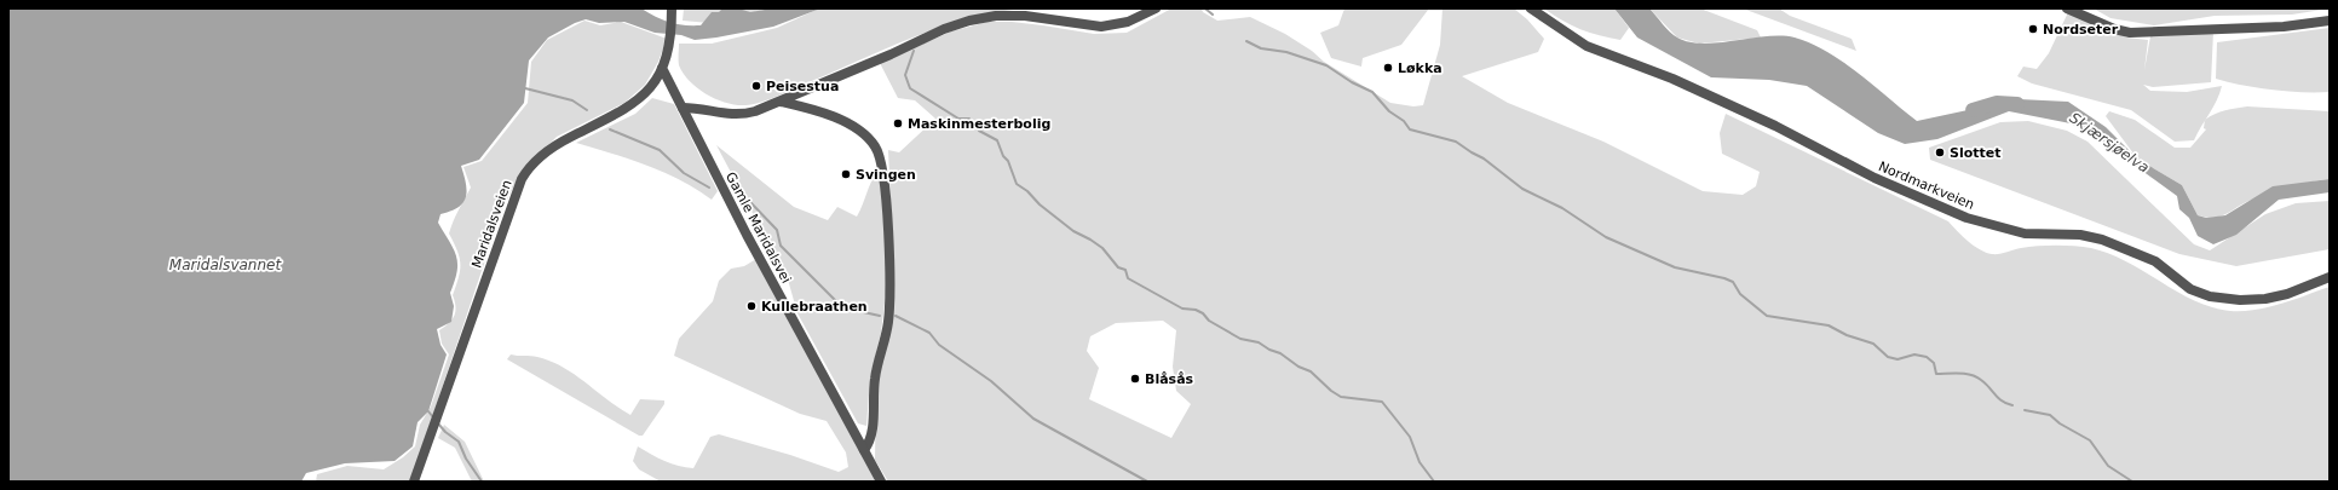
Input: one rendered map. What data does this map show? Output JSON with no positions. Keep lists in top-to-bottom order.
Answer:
{
  "streets": {
    "street": ["Nordmarkveien", "Maridalsveien", "Gamle Maridalsvei"]
  },
  "crossings": [
    ["Maridalsveien", "Gamle Maridalsvei"]
  ],
  "water": ["Skjærsjøelva", "Maridalsvannet"],
  "places": [
    "Nordseter",
    "Løkka",
    "Peisestua",
    "Maskinmesterbolig",
    "Slottet",
    "Svingen",
    "Kullebraathen",
    "Blåsås"
  ]
}
